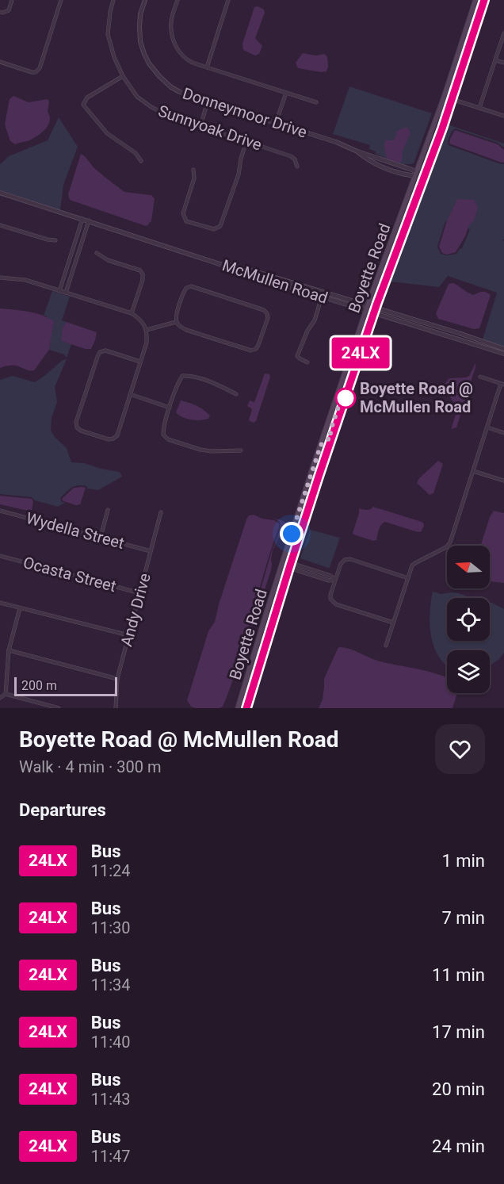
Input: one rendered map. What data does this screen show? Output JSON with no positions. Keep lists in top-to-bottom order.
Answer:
{
  "streets": {
    "main road": ["Boyette Road"],
    "street": [
      "Donneymoor Drive",
      "Sunnyoak Drive",
      "McMullen Road",
      "Wydella Street",
      "Ocasta Street",
      "Andy Drive"
    ]
  },
  "crossings": [
    ["Donneymoor Drive", "Boyette Road"],
    ["Boyette Road", "McMullen Road"],
    ["Wydella Street", "Andy Drive"],
    ["Ocasta Street", "Andy Drive"]
  ],
  "places": ["Boyette Road @ McMullen Road"],
  "lines": ["bus line 24LX"],
  "scale_bar": "200 m",
  "north": "left",
  "page": {
    "on_map": "24LX",
    "scale": "200 m",
    "heading": [
      ["Boyette Road @ McMullen Road", "Walk · 4 min · 300 m"],
      "Departures"
    ],
    "list": [
      {
        "mark": "24LX",
        "name": "Bus",
        "note": "11:24",
        "value": "1 min"
      },
      {
        "mark": "24LX",
        "name": "Bus",
        "note": "11:30",
        "value": "7 min"
      },
      {
        "mark": "24LX",
        "name": "Bus",
        "note": "11:34",
        "value": "11 min"
      },
      {
        "mark": "24LX",
        "name": "Bus",
        "note": "11:40",
        "value": "17 min"
      },
      {
        "mark": "24LX",
        "name": "Bus",
        "note": "11:43",
        "value": "20 min"
      },
      {
        "mark": "24LX",
        "name": "Bus",
        "note": "11:47",
        "value": "24 min"
      }
    ]
  }
}
